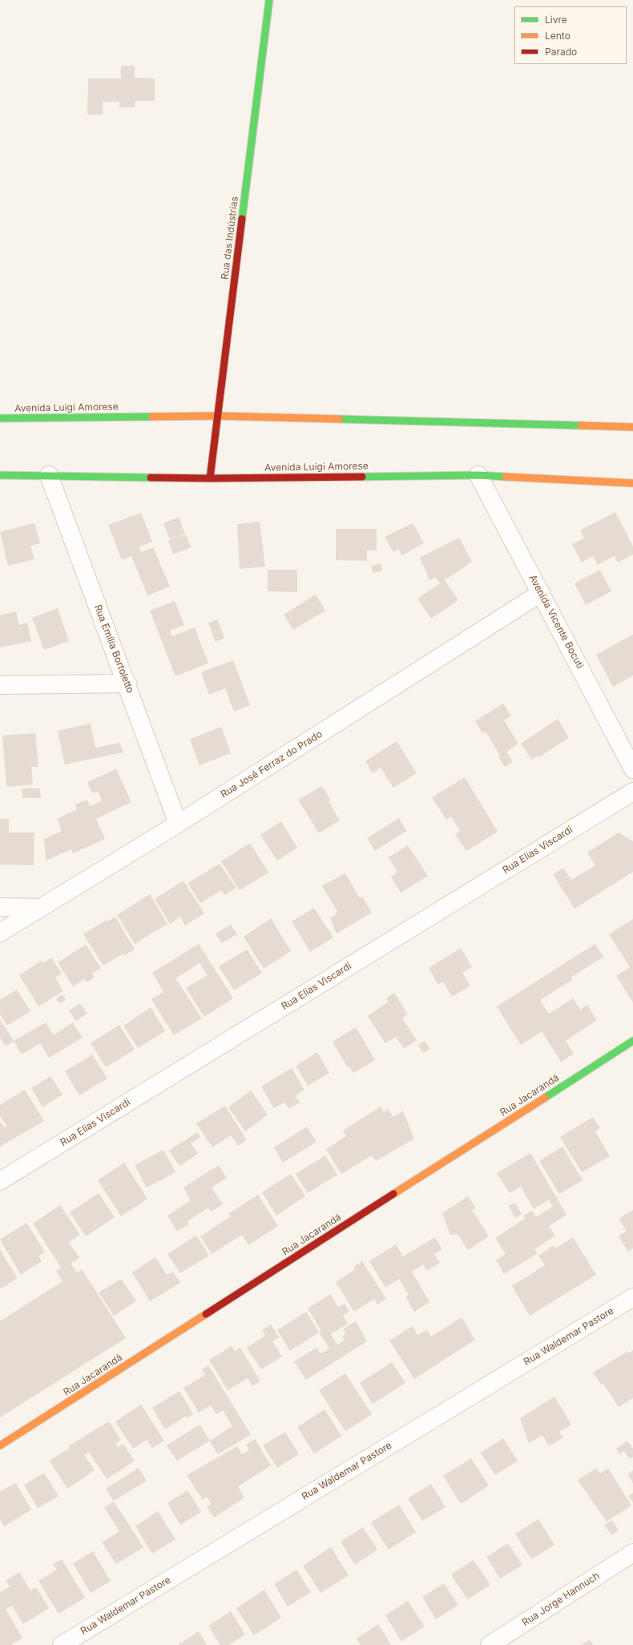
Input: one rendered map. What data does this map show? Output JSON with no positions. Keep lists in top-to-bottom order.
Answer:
{
  "streets": {
    "street": [
      "Rua das Indústrias",
      "Avenida Luigi Amorese",
      "Avenida Vicente Bocuti",
      "Rua Emília Bortoletto",
      "Rua José Ferraz do Prado",
      "Rua Elias Viscardi",
      "Rua Jacarandá",
      "Rua Waldemar Pastore",
      "Rua Jorge Hannuch"
    ]
  },
  "crossings": [
    ["Rua das Indústrias", "Avenida Luigi Amorese"],
    ["Avenida Luigi Amorese", "Avenida Vicente Bocuti"],
    ["Avenida Luigi Amorese", "Rua Emília Bortoletto"],
    ["Avenida Vicente Bocuti", "Rua José Ferraz do Prado"],
    ["Rua Emília Bortoletto", "Rua José Ferraz do Prado"]
  ],
  "legend": ["Livre", "Lento", "Parado"]
}
